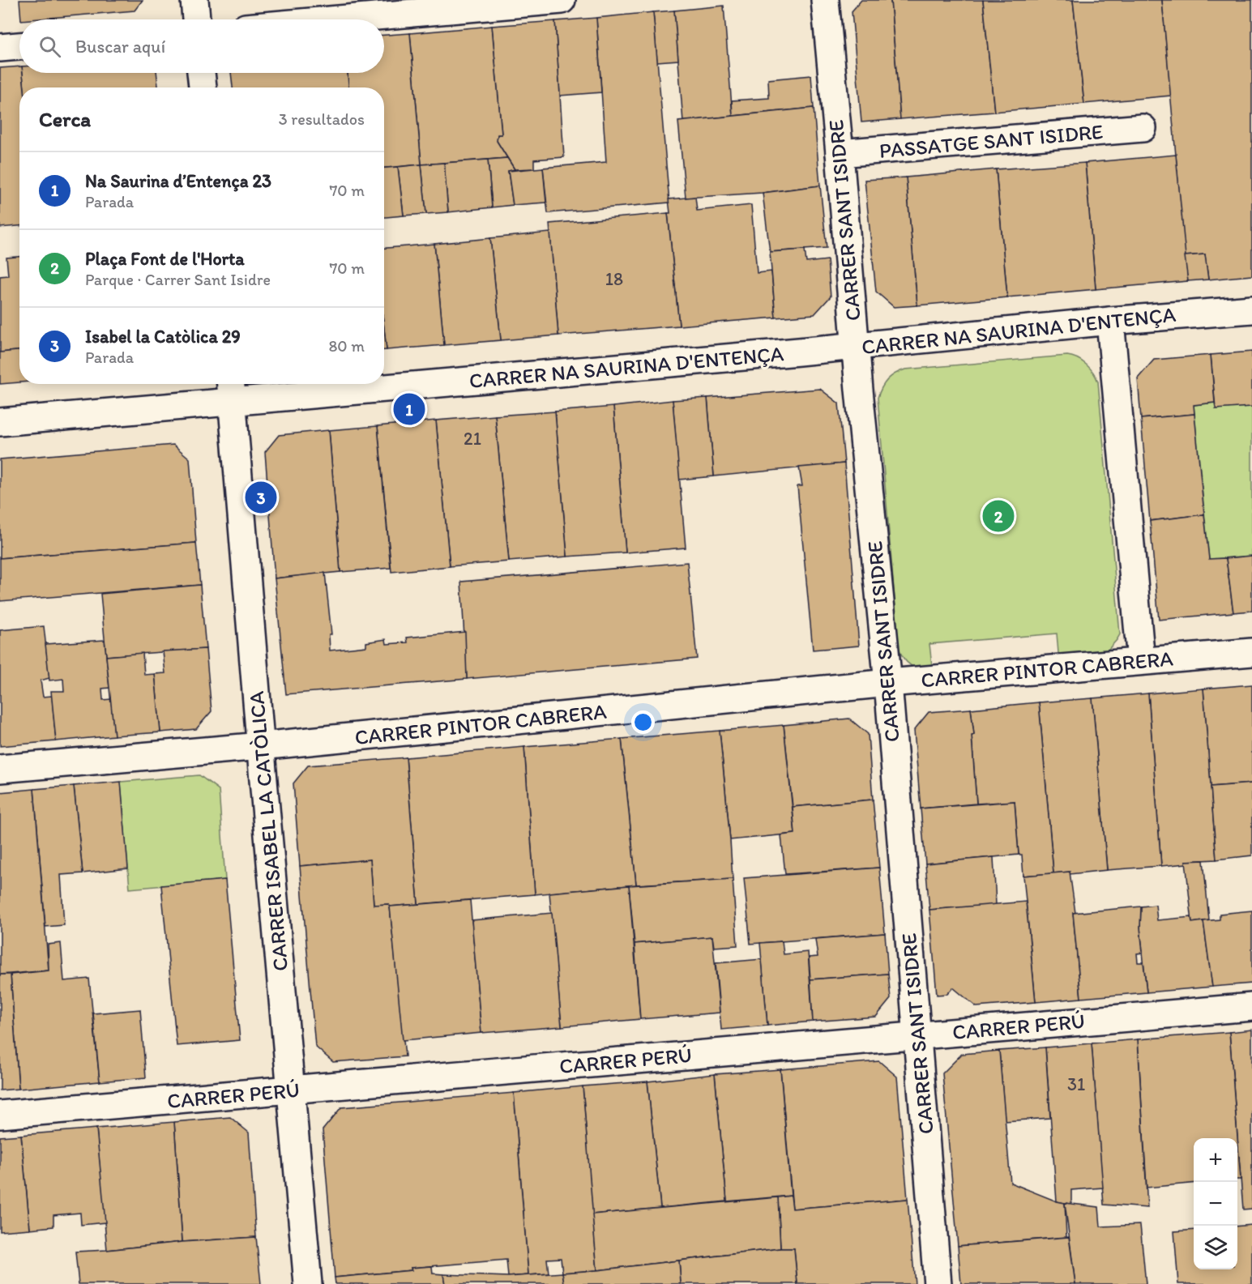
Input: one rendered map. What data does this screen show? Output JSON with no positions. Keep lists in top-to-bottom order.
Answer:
{
  "streets": {
    "street": [
      "PASSATGE SANT ISIDRE",
      "CARRER SANT ISIDRE",
      "CARRER NA SAURINA D'ENTENÇA",
      "CARRER PINTOR CABRERA",
      "CARRER ISABEL LA CATÒLICA",
      "CARRER PERÚ"
    ]
  },
  "crossings": [
    ["PASSATGE SANT ISIDRE", "CARRER SANT ISIDRE"],
    ["CARRER SANT ISIDRE", "CARRER NA SAURINA D'ENTENÇA"],
    ["CARRER SANT ISIDRE", "CARRER PINTOR CABRERA"],
    ["CARRER SANT ISIDRE", "CARRER PERÚ"],
    ["CARRER NA SAURINA D'ENTENÇA", "CARRER ISABEL LA CATÒLICA"],
    ["CARRER PINTOR CABRERA", "CARRER ISABEL LA CATÒLICA"],
    ["CARRER ISABEL LA CATÒLICA", "CARRER PERÚ"]
  ],
  "house_numbers": ["18", "21", "31"],
  "page": {
    "search": "Buscar aquí",
    "heading": ["Cerca", "3 resultados"],
    "list": [
      {
        "mark": "1",
        "name": "Na Saurina d’Entença 23",
        "note": "Parada",
        "value": "70 m"
      },
      {
        "mark": "2",
        "name": "Plaça Font de l'Horta",
        "note": "Parque · Carrer Sant Isidre",
        "value": "70 m"
      },
      {
        "mark": "3",
        "name": "Isabel la Catòlica 29",
        "note": "Parada",
        "value": "80 m"
      }
    ],
    "pins": ["1", "3", "2"],
    "map_buttons": ["+", "−"]
  }
}
